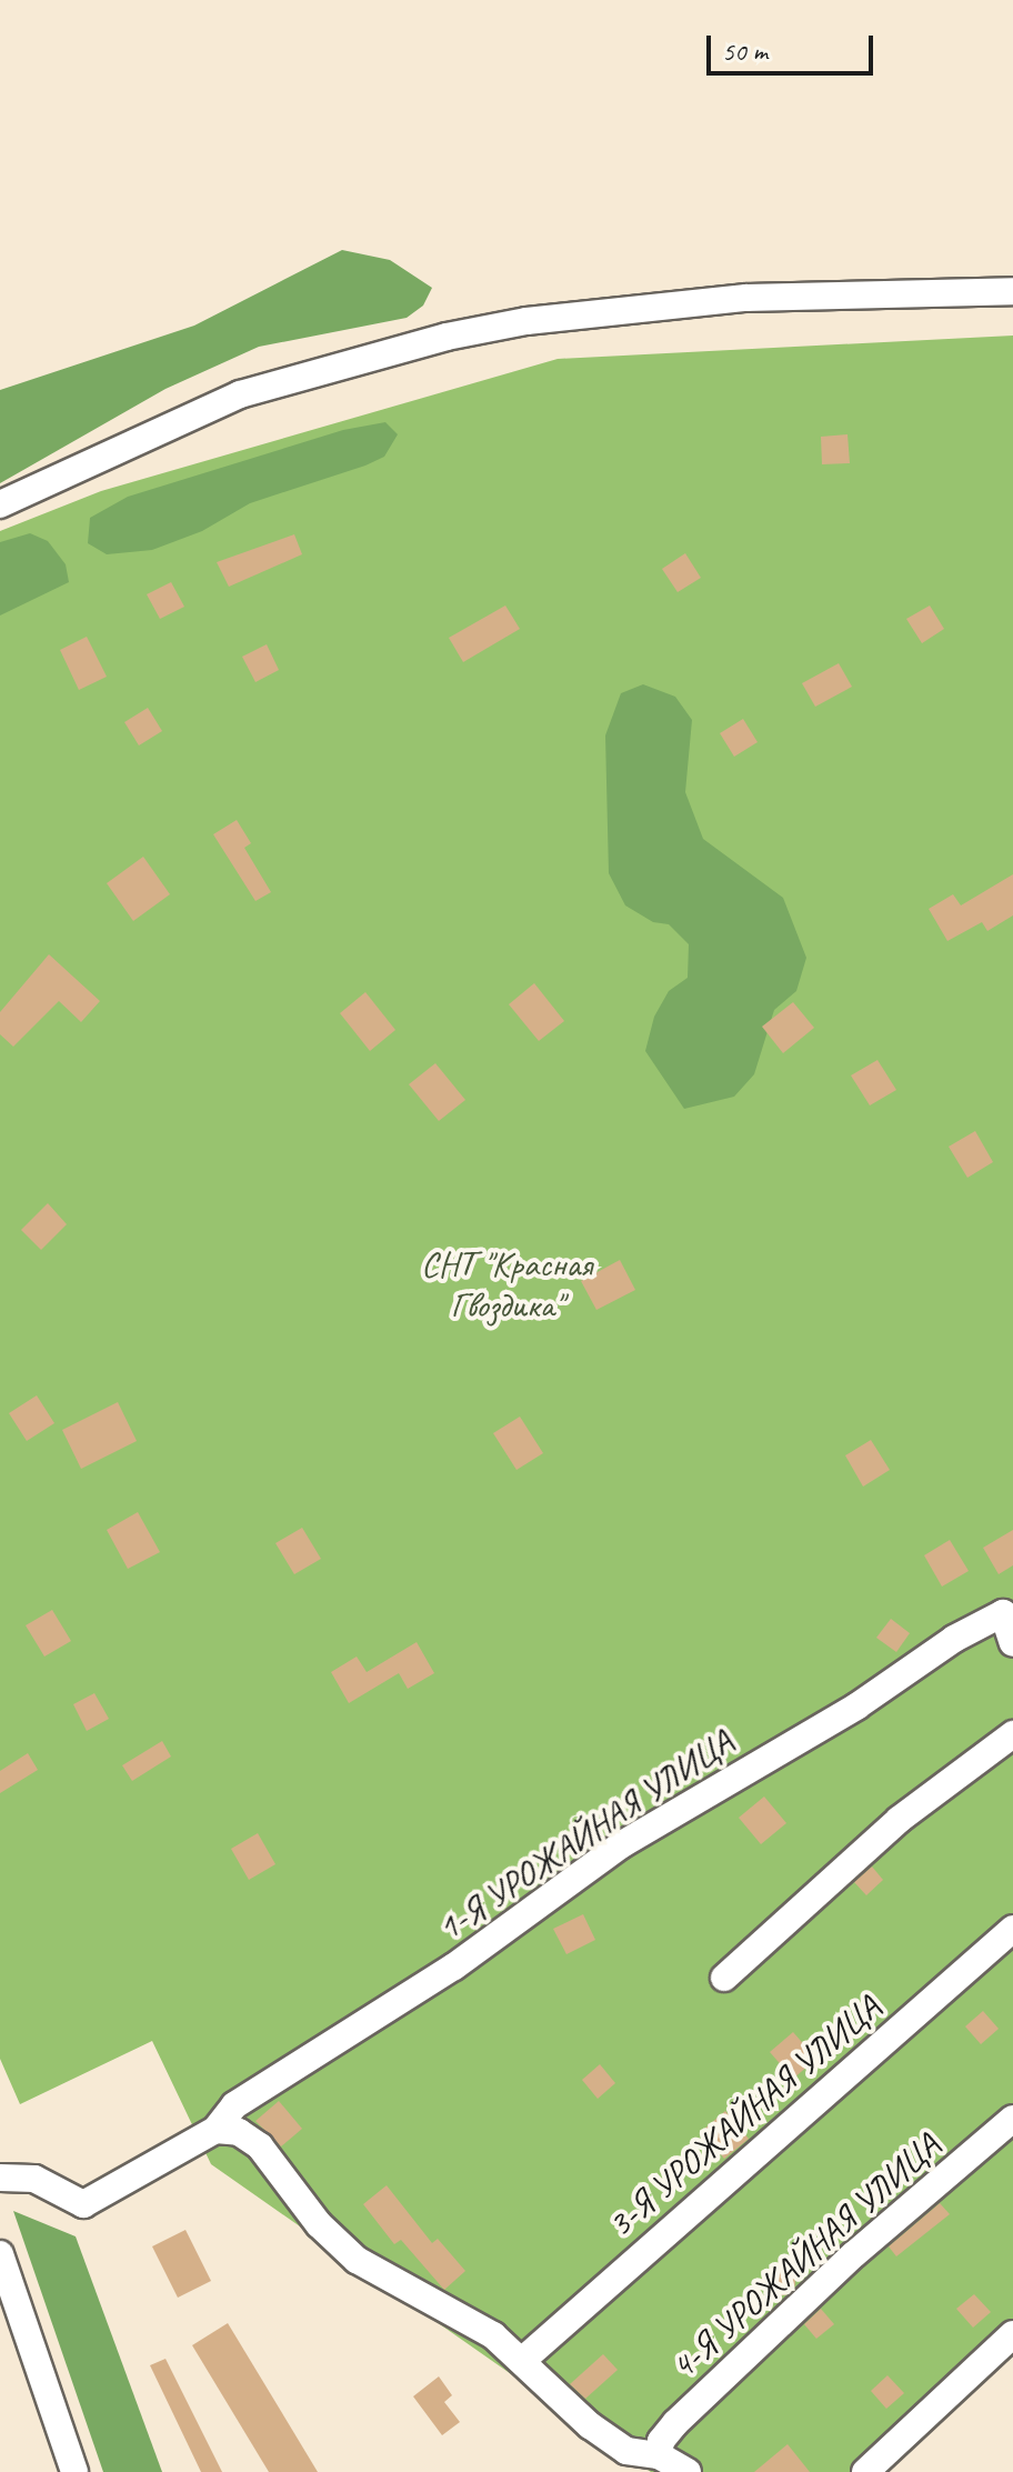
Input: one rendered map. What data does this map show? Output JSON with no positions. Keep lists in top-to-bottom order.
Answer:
{
  "streets": {
    "street": ["1-Я УРОЖАЙНАЯ УЛИЦА", "3-Я УРОЖАЙНАЯ УЛИЦА", "4-Я УРОЖАЙНАЯ УЛИЦА"]
  },
  "parks": ["СНТ \"Красная Гвоздика\""],
  "scale_bar": "50 m"
}
